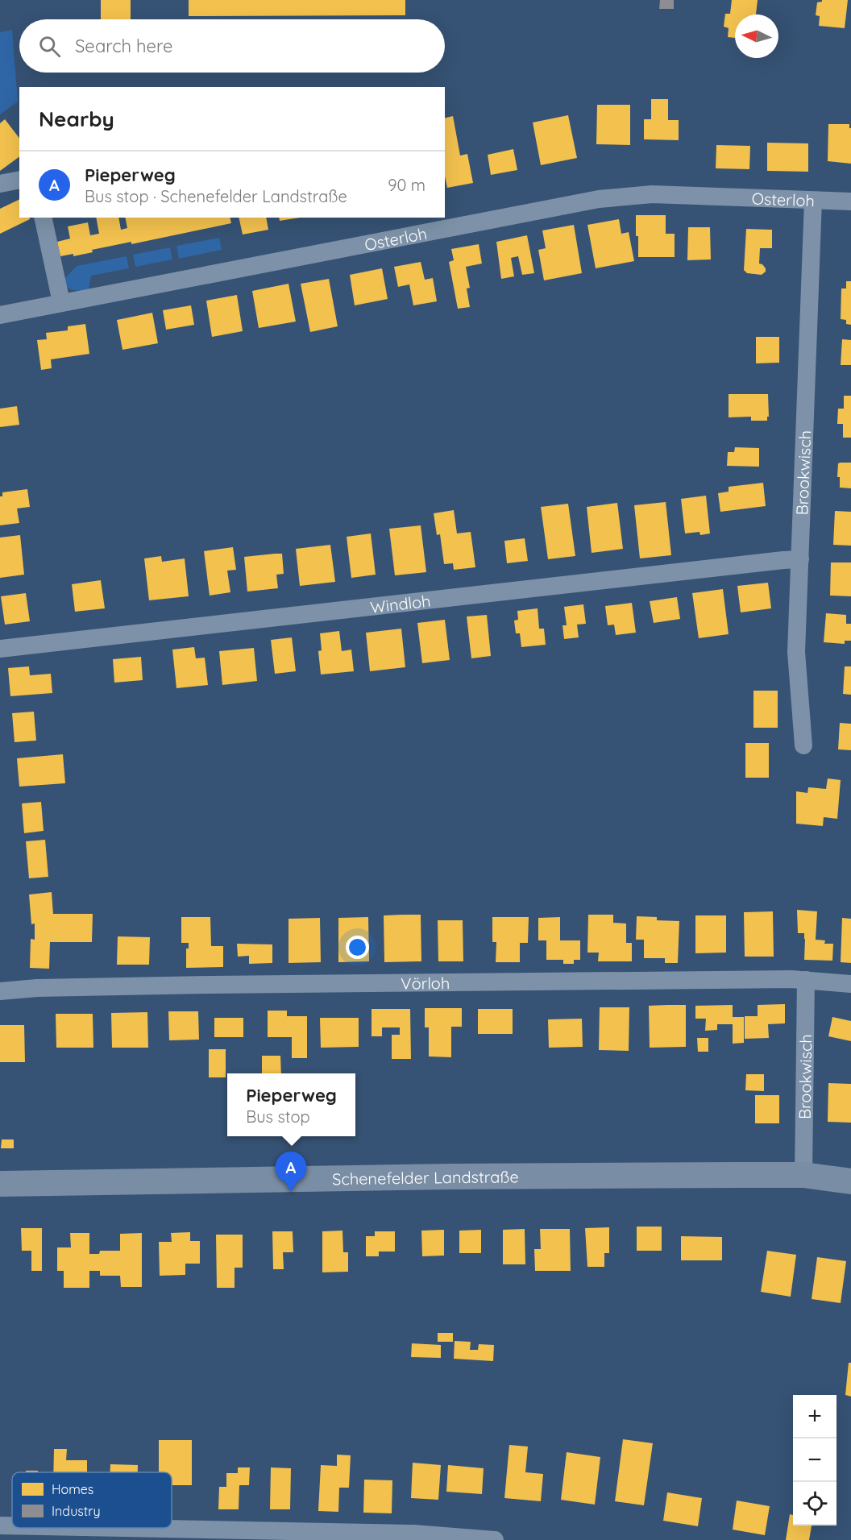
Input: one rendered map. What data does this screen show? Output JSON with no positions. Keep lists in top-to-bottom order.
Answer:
{
  "streets": {
    "main road": ["Schenefelder Landstraße"],
    "street": [
      "Osterloh",
      "Brookwisch",
      "Windloh",
      "Vörloh"
    ]
  },
  "crossings": [
    ["Osterloh", "Brookwisch"],
    ["Brookwisch", "Windloh"],
    ["Brookwisch", "Vörloh"],
    ["Brookwisch", "Schenefelder Landstraße"]
  ],
  "legend": ["Homes", "Industry"],
  "north": "left",
  "page": {
    "search": "Search here",
    "heading": "Nearby",
    "list": [
      {
        "mark": "A",
        "name": "Pieperweg",
        "note": "Bus stop · Schenefelder Landstraße",
        "value": "90 m"
      }
    ],
    "popup": ["Pieperweg", "Bus stop"],
    "pins": "A",
    "map_buttons": ["+", "−"]
  }
}
